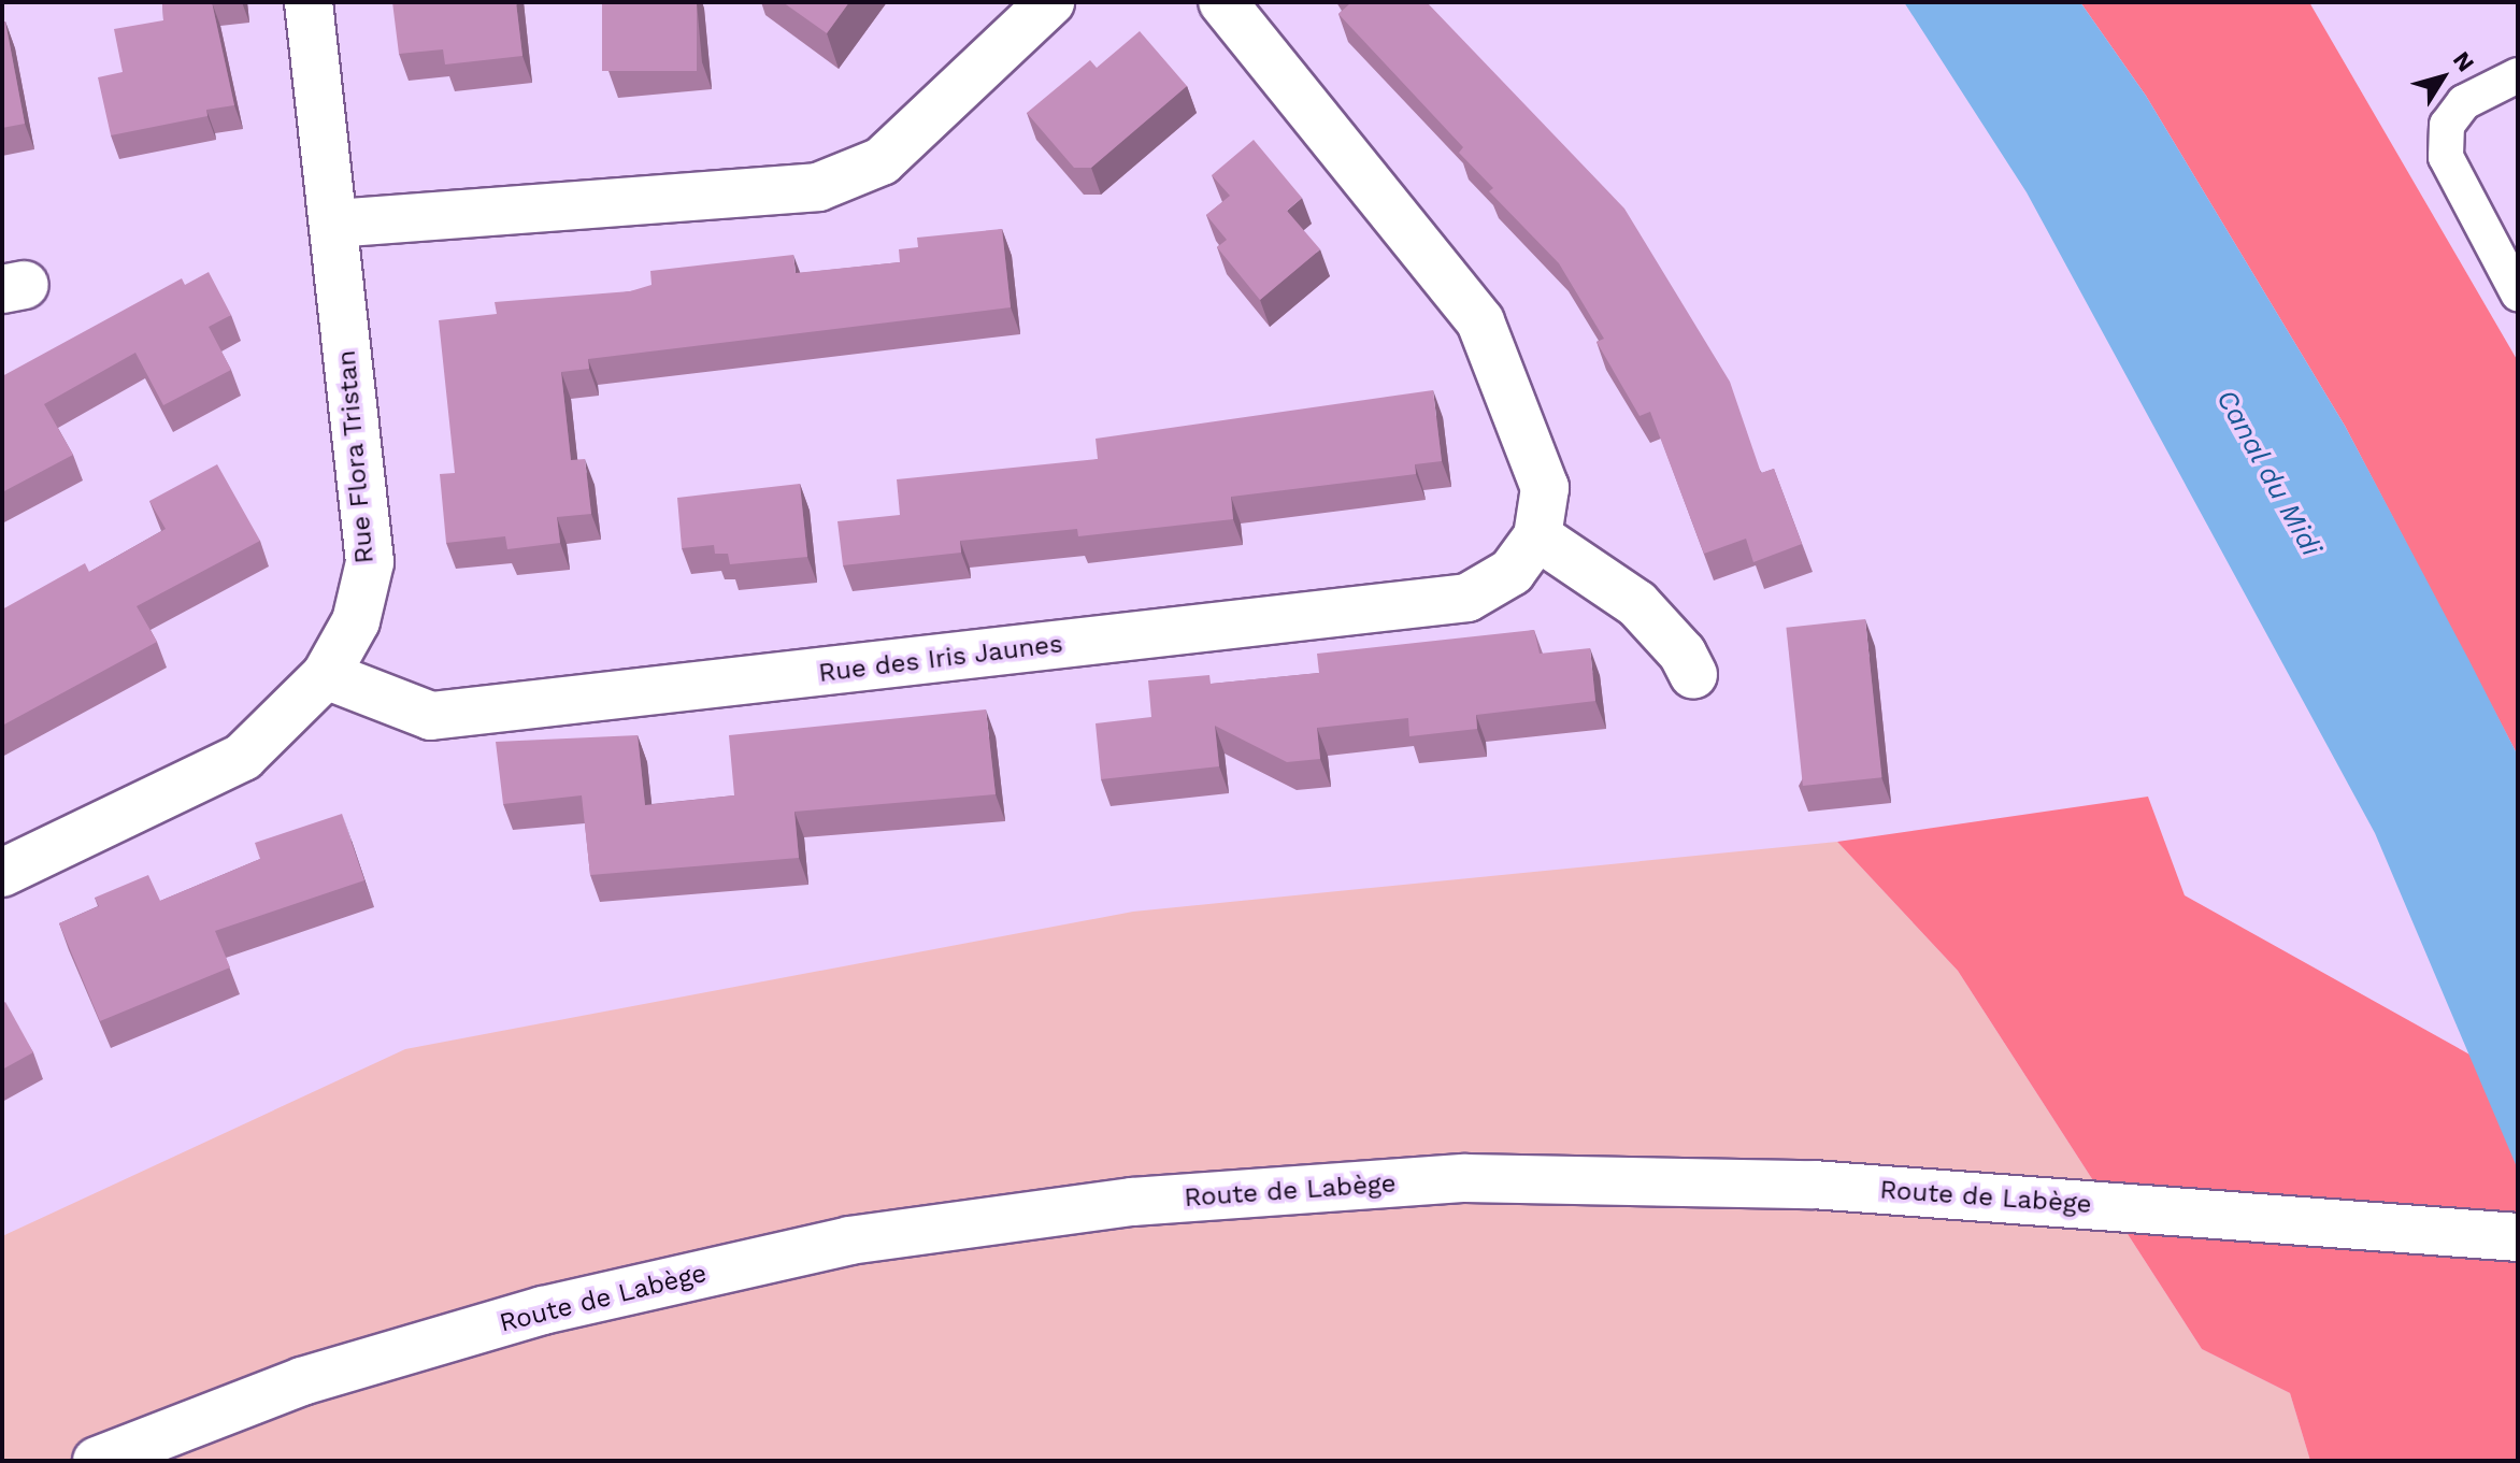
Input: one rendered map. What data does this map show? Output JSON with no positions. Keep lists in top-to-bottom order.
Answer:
{
  "streets": {
    "street": ["Rue Flora Tristan", "Rue des Iris Jaunes", "Route de Labège"]
  },
  "crossings": [
    ["Rue Flora Tristan", "Rue des Iris Jaunes"]
  ],
  "water": ["Canal du Midi"],
  "north": "top right"
}
